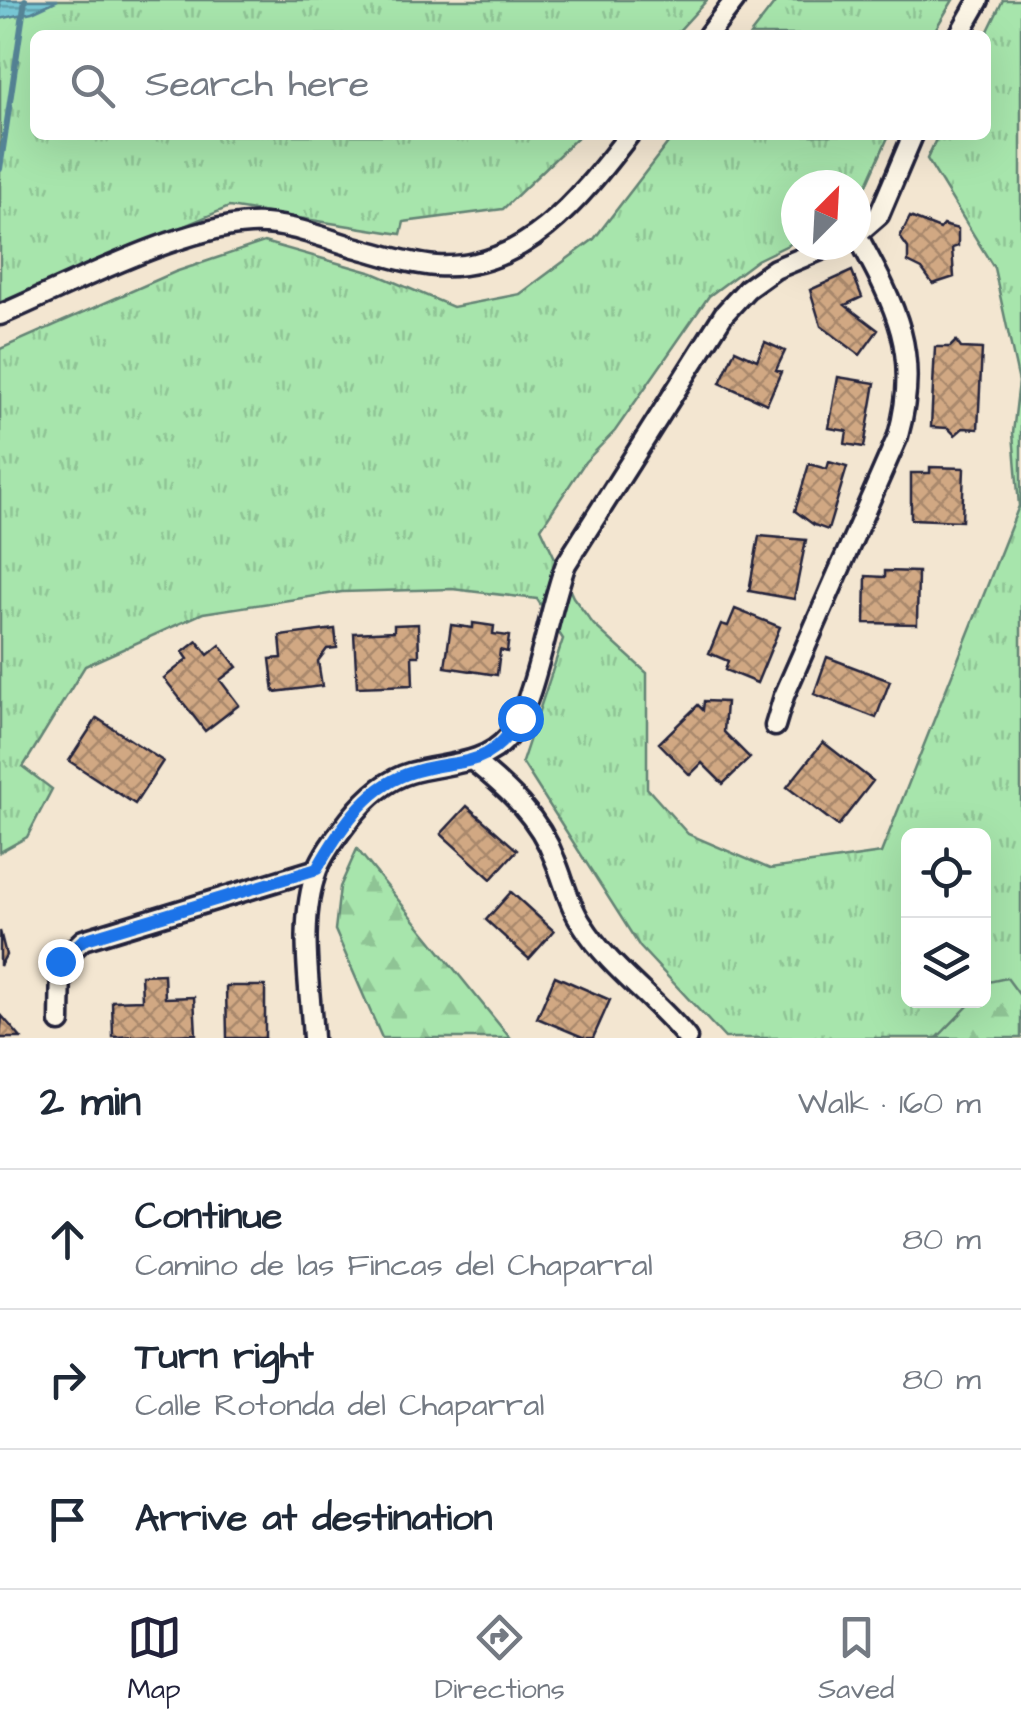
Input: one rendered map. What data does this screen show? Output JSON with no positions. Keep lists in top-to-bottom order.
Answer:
{
  "north": "top right",
  "page": {
    "search": "Search here",
    "heading": ["2 min", "Walk · 160 m"],
    "list": [
      ["Continue", "Camino de las Fincas del Chaparral", "80 m"],
      ["Turn right", "Calle Rotonda del Chaparral", "80 m"],
      "Arrive at destination"
    ],
    "nav": ["Map", "Directions", "Saved"]
  }
}
